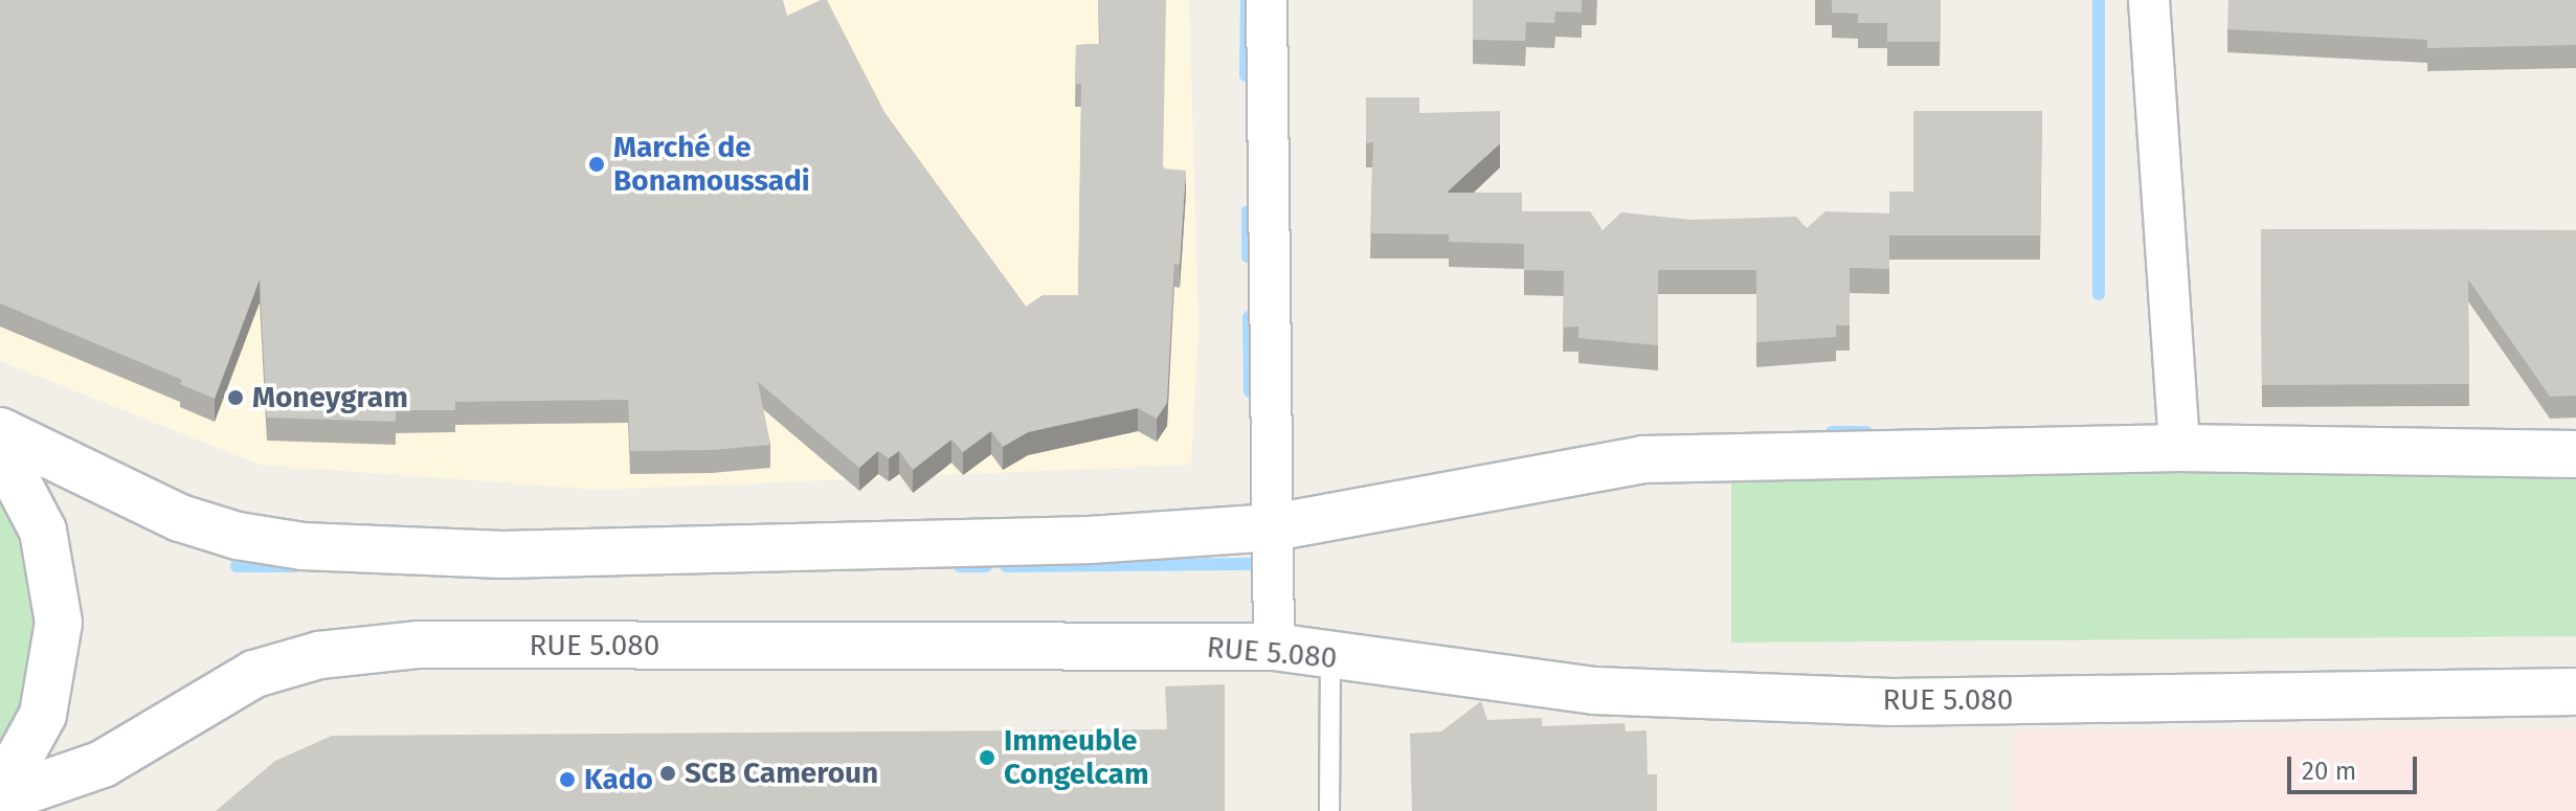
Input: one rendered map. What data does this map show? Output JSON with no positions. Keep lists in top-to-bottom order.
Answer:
{
  "streets": {
    "main road": ["RUE 5.080"]
  },
  "places": [
    "Marché de Bonamoussadi",
    "Moneygram",
    "Immeuble Congelcam",
    "SCB Cameroun",
    "Kado"
  ],
  "scale_bar": "20 m"
}
